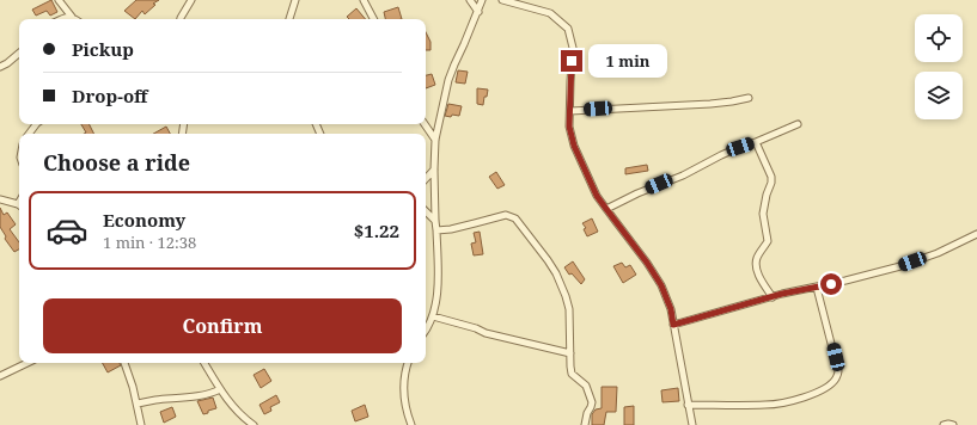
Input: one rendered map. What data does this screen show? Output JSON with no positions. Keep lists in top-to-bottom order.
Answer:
{
  "page": {
    "banner": ["Pickup", "Drop-off"],
    "bubble": "1 min",
    "heading": "Choose a ride",
    "list": [
      {
        "name": "Economy",
        "note": "1 min · 12:38",
        "value": "$1.22"
      }
    ],
    "buttons": "Confirm"
  }
}
